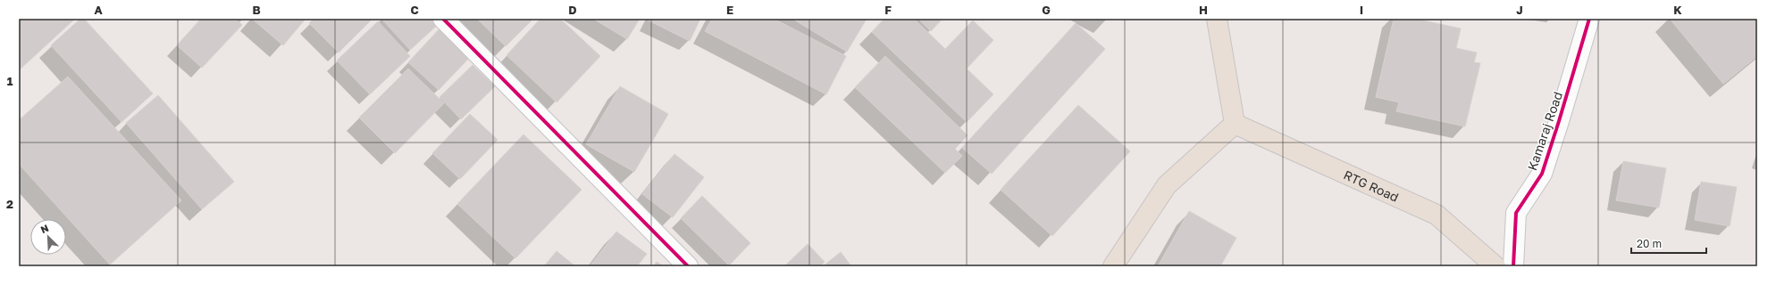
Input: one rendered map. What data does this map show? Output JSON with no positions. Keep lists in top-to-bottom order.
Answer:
{
  "streets": {
    "main road": ["RTG Road"],
    "street": ["Kamaraj Road"]
  },
  "scale_bar": "20 m",
  "north": "top left",
  "grid": {
    "columns": [
      "A",
      "B",
      "C",
      "D",
      "E",
      "F",
      "G",
      "H",
      "I",
      "J",
      "K"
    ],
    "rows": ["1", "2"]
  }
}
